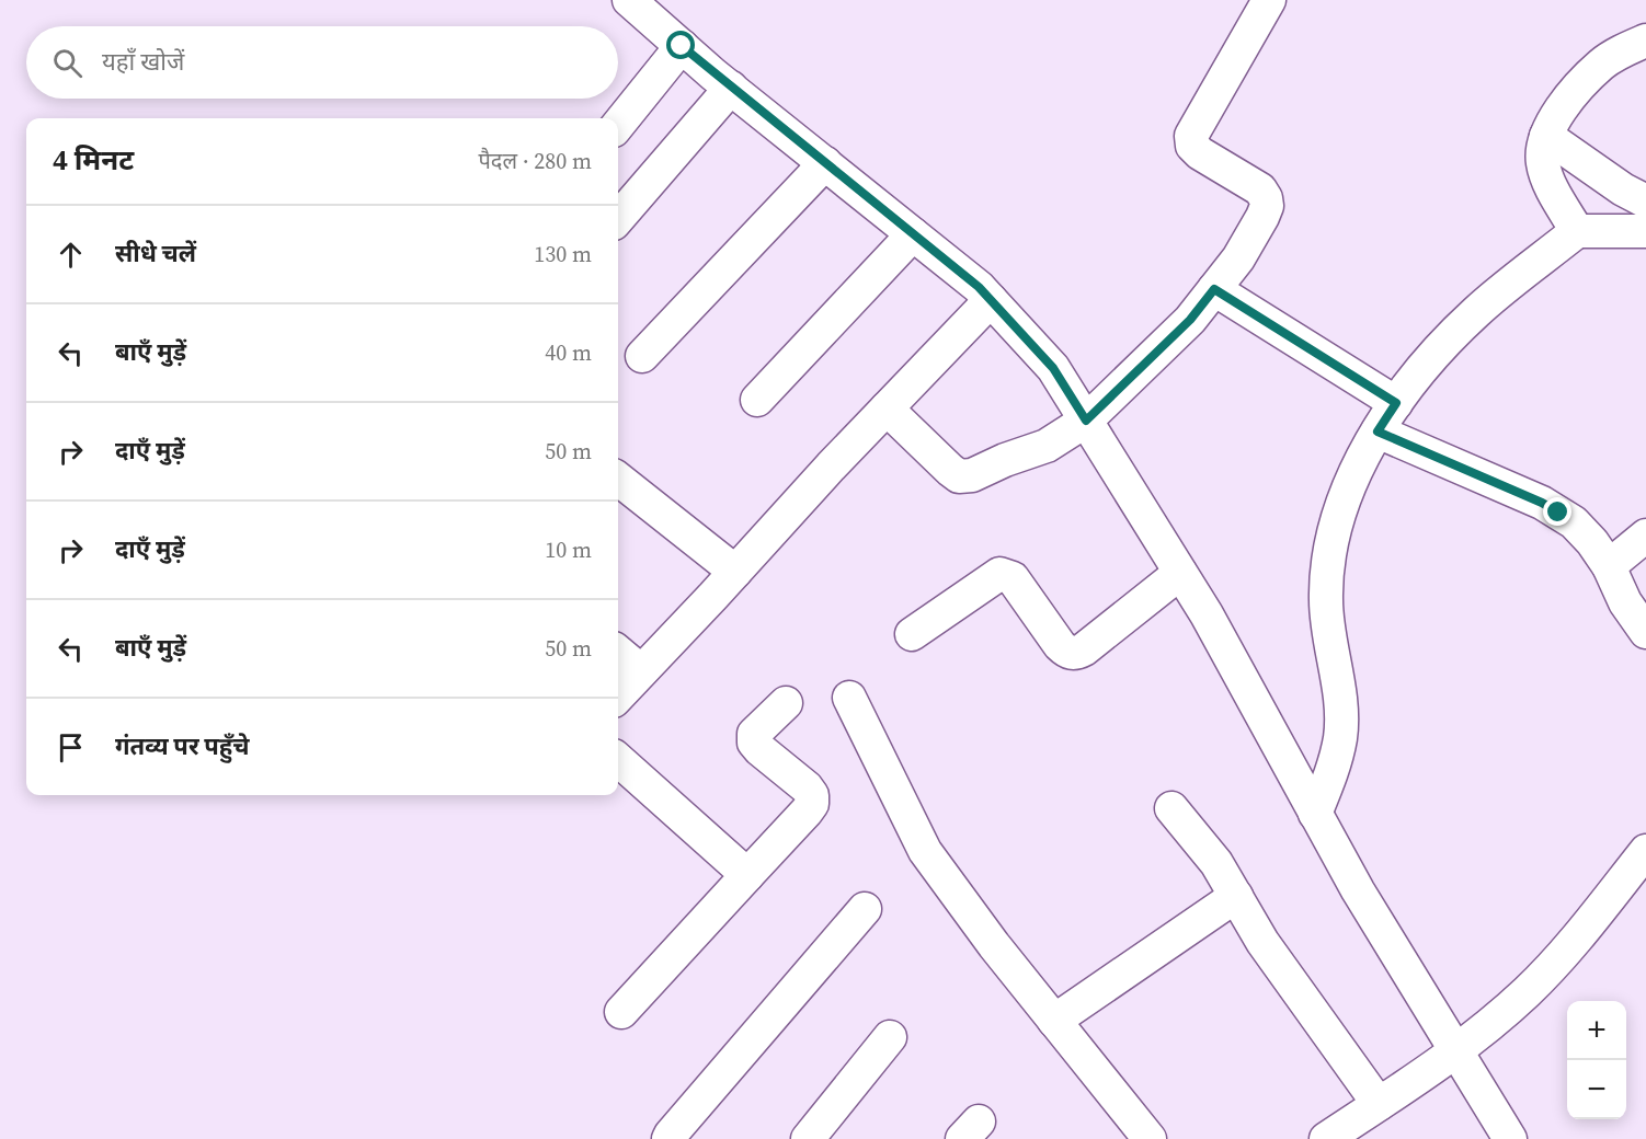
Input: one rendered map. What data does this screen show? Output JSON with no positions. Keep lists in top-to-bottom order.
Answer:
{
  "page": {
    "search": "यहाँ खोजें",
    "heading": ["4 मिनट", "पैदल · 280 m"],
    "list": [
      ["सीधे चलें", "130 m"],
      ["बाएँ मुड़ें", "40 m"],
      ["दाएँ मुड़ें", "50 m"],
      ["दाएँ मुड़ें", "10 m"],
      ["बाएँ मुड़ें", "50 m"],
      "गंतव्य पर पहुँचे"
    ],
    "map_buttons": ["+", "−"]
  }
}
